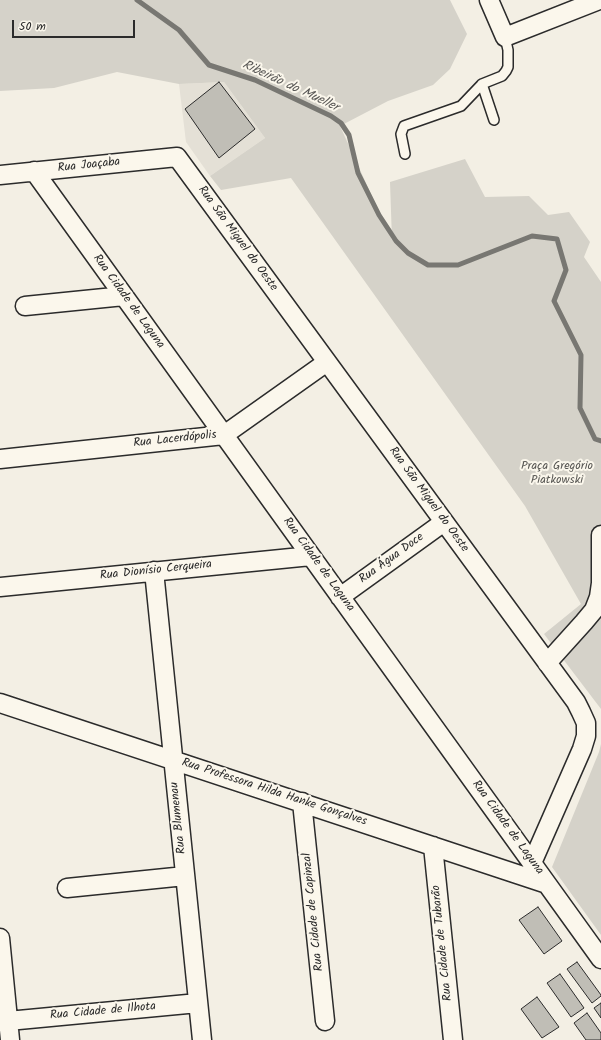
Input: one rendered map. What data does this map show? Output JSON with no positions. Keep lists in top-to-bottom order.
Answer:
{
  "streets": {
    "street": [
      "Rua Joaçaba",
      "Rua São Miguel do Oeste",
      "Rua Cidade de Laguna",
      "Rua Lacerdópolis",
      "Rua Água Doce",
      "Rua Dionísio Cerqueira",
      "Rua Professora Hilda Hanke Gonçalves",
      "Rua Blumenau",
      "Rua Cidade de Capinzal",
      "Rua Cidade de Tubarão",
      "Rua Cidade de Ilhota"
    ]
  },
  "crossings": [
    ["Rua Joaçaba", "Rua São Miguel do Oeste"],
    ["Rua Joaçaba", "Rua Cidade de Laguna"],
    ["Rua São Miguel do Oeste", "Rua Cidade de Laguna"],
    ["Rua São Miguel do Oeste", "Rua Lacerdópolis"],
    ["Rua São Miguel do Oeste", "Rua Água Doce"],
    ["Rua Cidade de Laguna", "Rua Lacerdópolis"],
    ["Rua Cidade de Laguna", "Rua Água Doce"],
    ["Rua Cidade de Laguna", "Rua Dionísio Cerqueira"],
    ["Rua Cidade de Laguna", "Rua Professora Hilda Hanke Gonçalves"],
    ["Rua Dionísio Cerqueira", "Rua Blumenau"],
    ["Rua Professora Hilda Hanke Gonçalves", "Rua Blumenau"],
    ["Rua Professora Hilda Hanke Gonçalves", "Rua Cidade de Capinzal"],
    ["Rua Professora Hilda Hanke Gonçalves", "Rua Cidade de Tubarão"],
    ["Rua Blumenau", "Rua Cidade de Ilhota"]
  ],
  "water": ["Ribeirão do Mueller"],
  "parks": ["Praça Gregório Piatkowski"],
  "scale_bar": "50 m"
}
